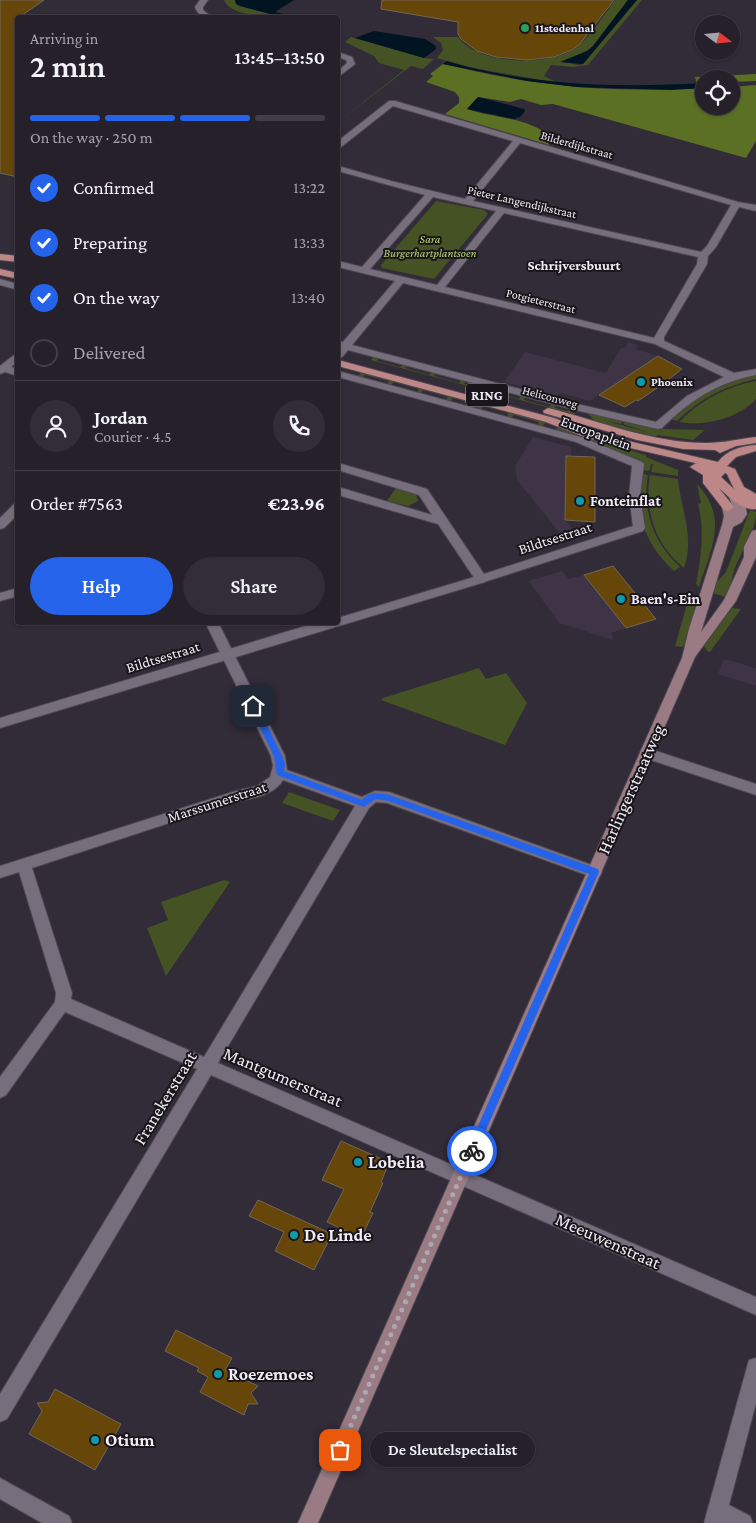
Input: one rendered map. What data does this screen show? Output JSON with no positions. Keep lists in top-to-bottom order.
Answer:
{
  "streets": {
    "main road": ["RING", "Heliconweg", "Harlingerstraatweg"],
    "street": [
      "Bilderdijkstraat",
      "Pieter Langendijkstraat",
      "Potgieterstraat",
      "Europaplein",
      "Bildtsestraat",
      "Marssumerstraat",
      "Mantgumerstraat",
      "Franekerstraat",
      "Meeuwenstraat"
    ]
  },
  "crossings": [
    ["Potgieterstraat", "Europaplein"],
    ["Heliconweg", "Europaplein"],
    ["Europaplein", "Bildtsestraat"],
    ["Harlingerstraatweg", "Mantgumerstraat"],
    ["Harlingerstraatweg", "Meeuwenstraat"],
    ["Marssumerstraat", "Franekerstraat"],
    ["Mantgumerstraat", "Franekerstraat"],
    ["Mantgumerstraat", "Meeuwenstraat"]
  ],
  "districts": ["Schrijversbuurt"],
  "parks": ["Sara Burgerhartplantsoen"],
  "places": [
    "11stedenhal",
    "Phoenix",
    "Fonteinflat",
    "Baen's-Ein",
    "Lobelia",
    "De Linde",
    "Roezemoes",
    "Otium",
    "De Sleutelspecialist"
  ],
  "north": "right",
  "page": {
    "heading": ["2 min", "Arriving in", "13:45–13:50"],
    "panel": [
      "Jordan",
      "Courier · 4.5",
      "Order #7563",
      "€23.96"
    ],
    "bar": "On the way · 250 m",
    "list": [
      ["Confirmed", "13:22"],
      ["Preparing", "13:33"],
      ["On the way", "13:40"],
      "Delivered"
    ],
    "buttons": ["Help", "Share"],
    "bubble": "De Sleutelspecialist"
  }
}
